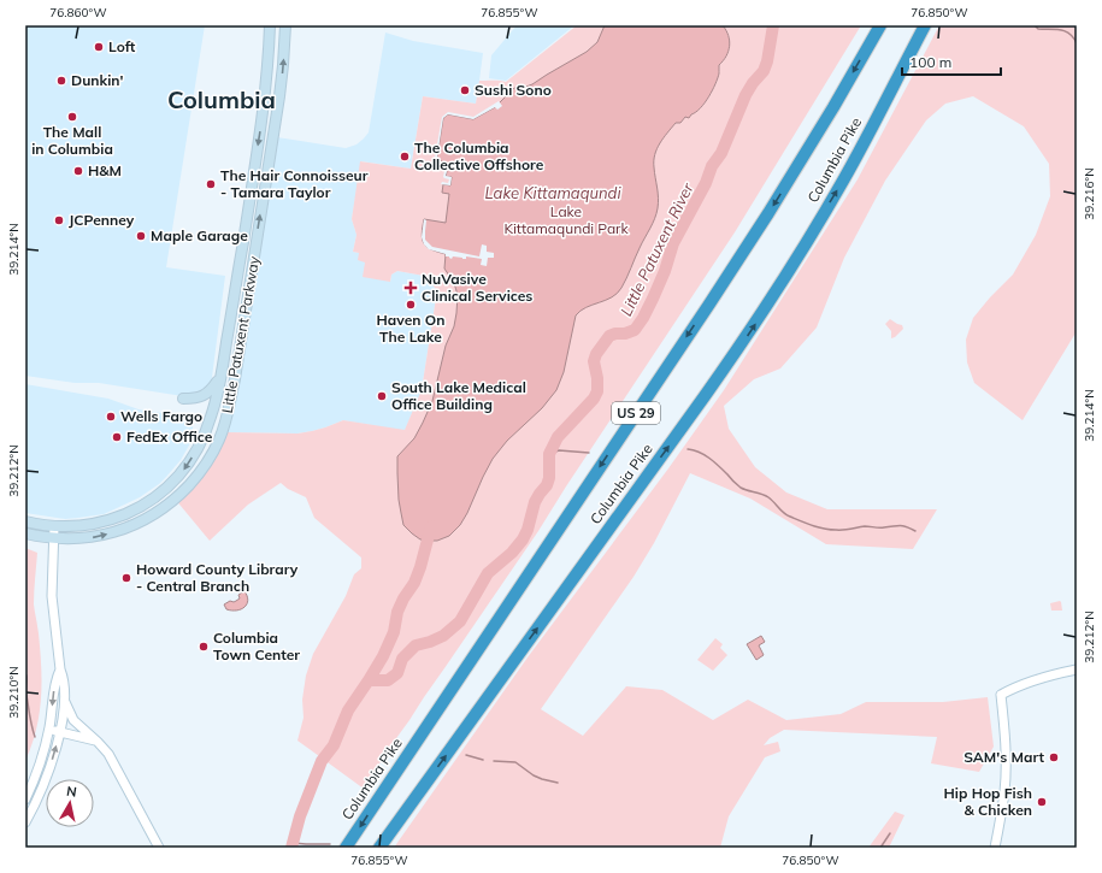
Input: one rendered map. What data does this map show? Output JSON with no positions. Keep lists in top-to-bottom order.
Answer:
{
  "streets": {
    "highway": ["Columbia Pike", "US 29"],
    "main road": ["Little Patuxent Parkway"]
  },
  "districts": ["Columbia"],
  "water": ["Lake Kittamaqundi", "Little Patuxent River"],
  "parks": ["Lake Kittamaqundi Park"],
  "places": {
    "other": [
      "Loft",
      "Dunkin'",
      "Sushi Sono",
      "The Mall in Columbia",
      "The Columbia Collective Offshore",
      "H&M",
      "The Hair Connoisseur - Tamara Taylor",
      "JCPenney",
      "Maple Garage",
      "Haven On The Lake",
      "South Lake Medical Office Building",
      "Wells Fargo",
      "FedEx Office",
      "Howard County Library - Central Branch",
      "Columbia Town Center",
      "SAM's Mart",
      "Hip Hop Fish & Chicken"
    ],
    "health": ["NuVasive Clinical Services"]
  },
  "scale_bar": "100 m",
  "north": "top",
  "coordinates": [
    "76.860°W",
    "76.855°W",
    "76.850°W",
    "39.216°N",
    "39.214°N",
    "39.212°N",
    "39.210°N"
  ]
}
